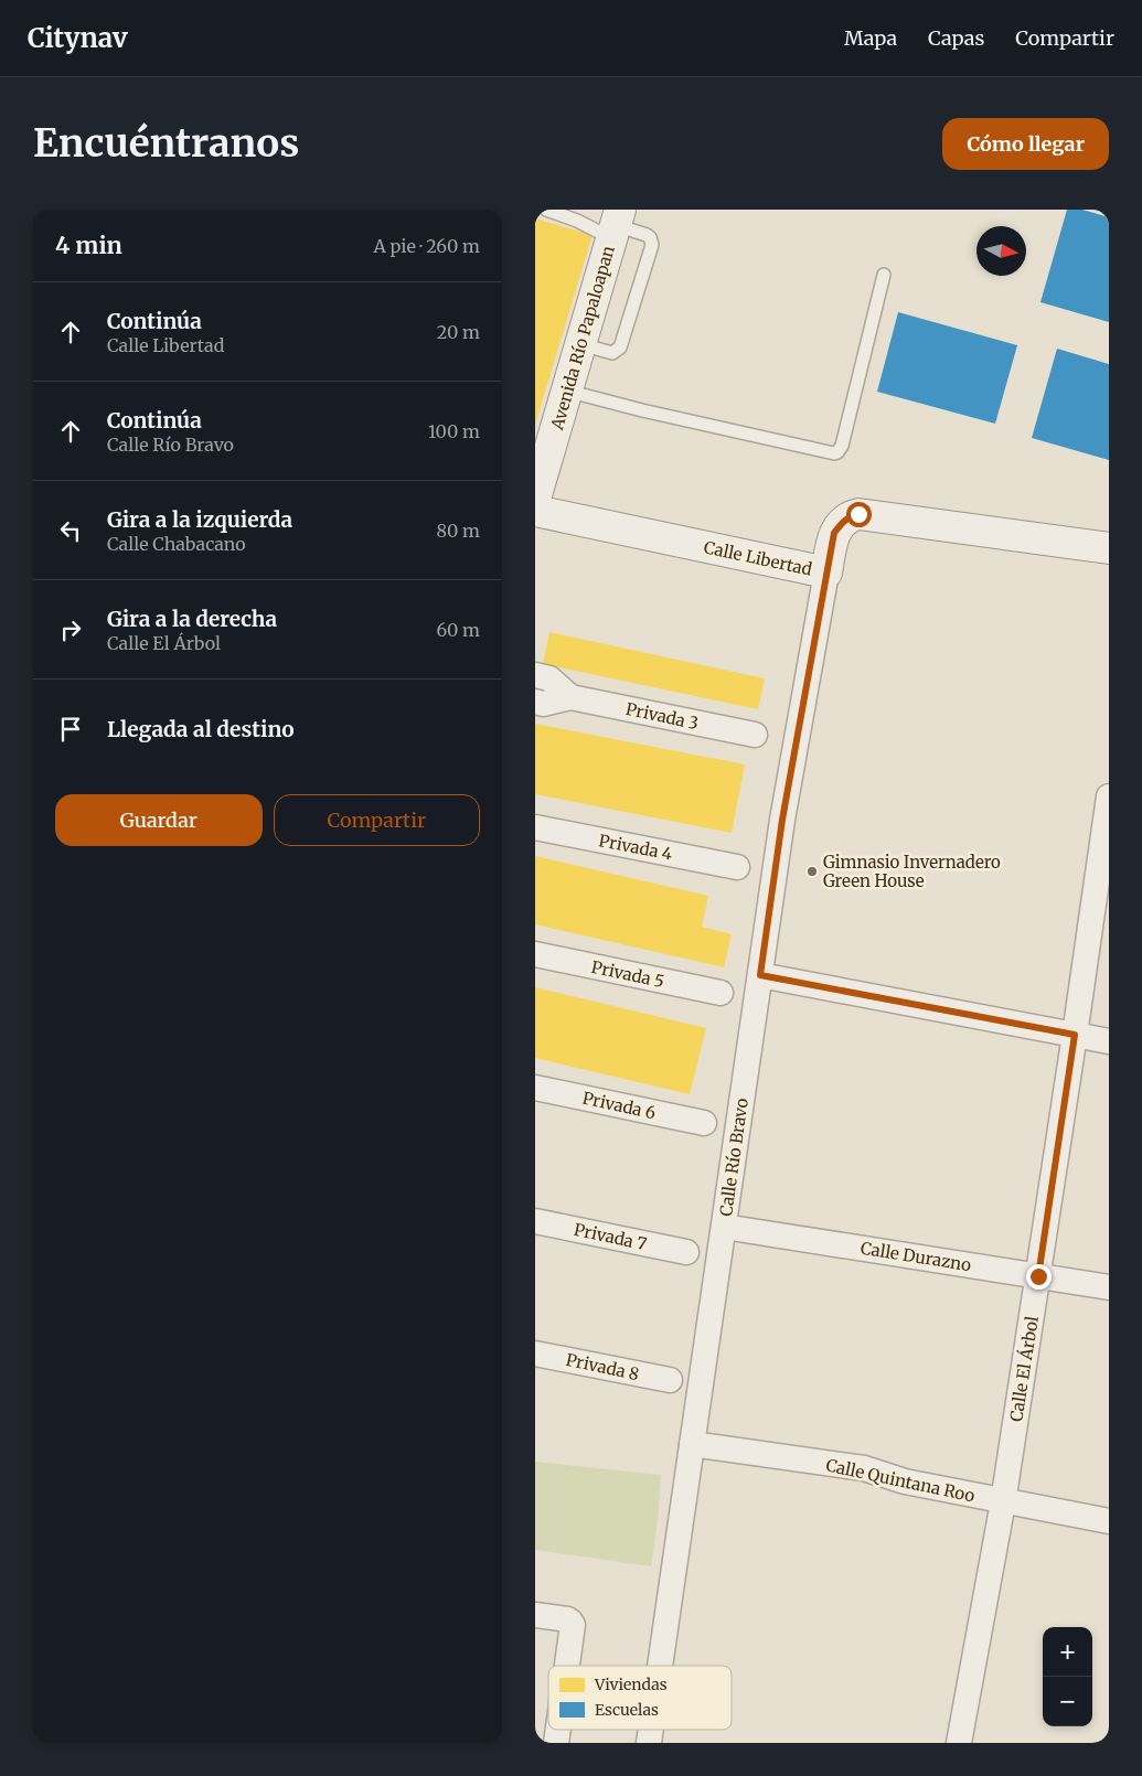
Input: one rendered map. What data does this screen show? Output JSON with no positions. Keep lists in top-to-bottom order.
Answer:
{
  "streets": {
    "main road": ["Avenida Río Papaloapan", "Calle Libertad"],
    "street": [
      "Privada 3",
      "Privada 4",
      "Privada 5",
      "Privada 6",
      "Calle Río Bravo",
      "Privada 7",
      "Calle Durazno",
      "Privada 8",
      "Calle El Árbol",
      "Calle Quintana Roo"
    ]
  },
  "crossings": [
    ["Calle Libertad", "Calle Río Bravo"],
    ["Calle Río Bravo", "Calle Durazno"],
    ["Calle Río Bravo", "Calle Quintana Roo"],
    ["Calle Durazno", "Calle El Árbol"],
    ["Calle El Árbol", "Calle Quintana Roo"]
  ],
  "places": ["Gimnasio Invernadero Green House"],
  "legend": ["Viviendas", "Escuelas"],
  "north": "right",
  "page": {
    "header": "Citynav",
    "nav": ["Mapa", "Capas", "Compartir"],
    "buttons": [
      "Cómo llegar",
      ["Guardar", "Compartir"]
    ],
    "title": "Encuéntranos",
    "heading": ["4 min", "A pie · 260 m"],
    "list": [
      ["Continúa", "Calle Libertad", "20 m"],
      ["Continúa", "Calle Río Bravo", "100 m"],
      ["Gira a la izquierda", "Calle Chabacano", "80 m"],
      ["Gira a la derecha", "Calle El Árbol", "60 m"],
      "Llegada al destino"
    ],
    "map_buttons": ["+", "−"]
  }
}
